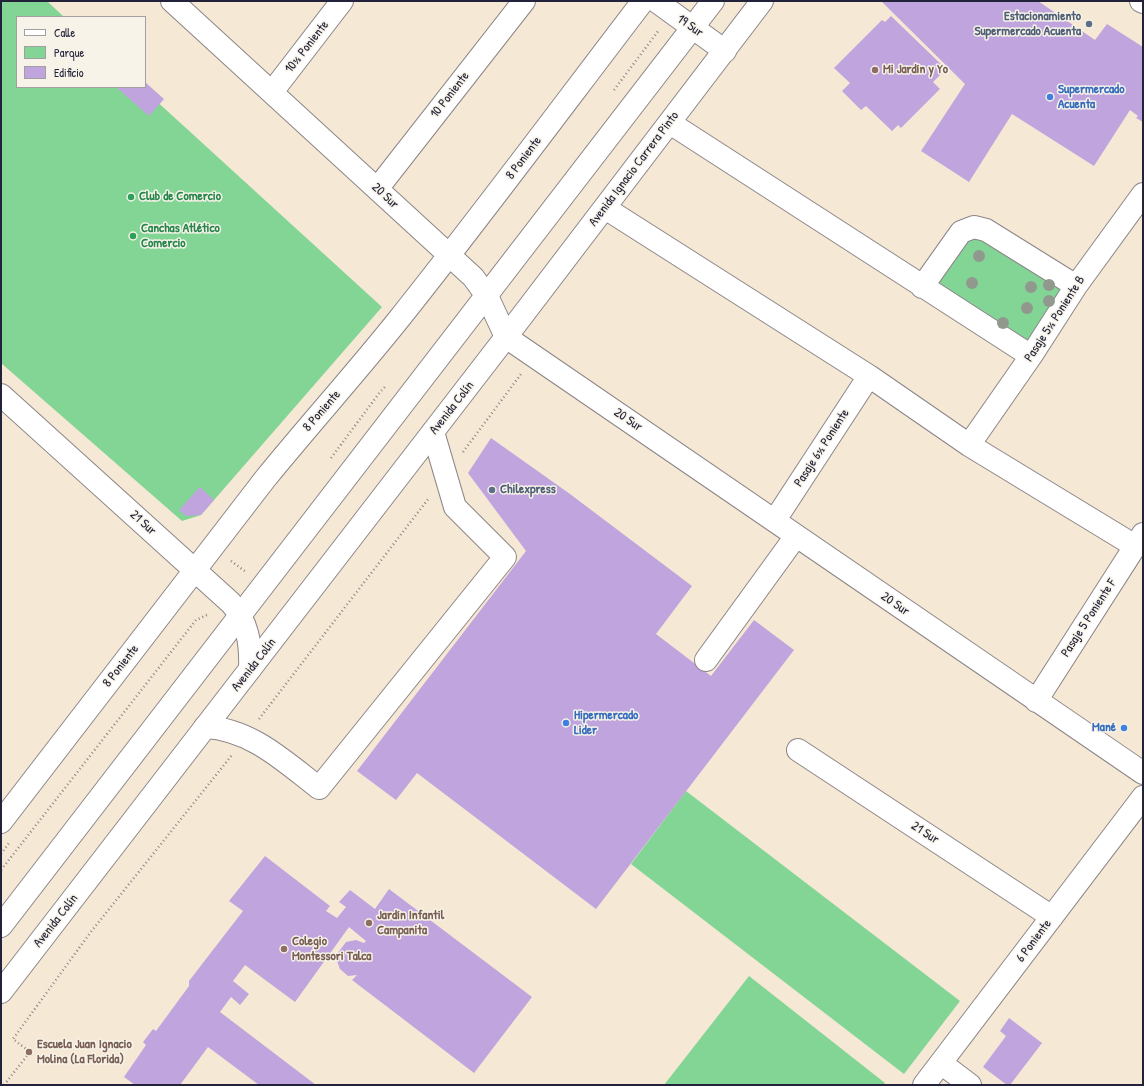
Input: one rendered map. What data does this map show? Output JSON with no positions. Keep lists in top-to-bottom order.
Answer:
{
  "streets": {
    "street": [
      "19 Sur",
      "10½ Poniente",
      "10 Poniente",
      "8 Poniente",
      "Avenida Ignacio Carrera Pinto",
      "20 Sur",
      "Pasaje 5½ Poniente B",
      "Avenida Colín",
      "Pasaje 6½ Poniente",
      "21 Sur",
      "Pasaje 5 Poniente F",
      "6 Poniente"
    ]
  },
  "crossings": [
    ["19 Sur", "Avenida Ignacio Carrera Pinto"],
    ["10½ Poniente", "20 Sur"],
    ["10 Poniente", "20 Sur"],
    ["8 Poniente", "20 Sur"],
    ["8 Poniente", "21 Sur"],
    ["Avenida Ignacio Carrera Pinto", "20 Sur"],
    ["Avenida Ignacio Carrera Pinto", "Avenida Colín"],
    ["20 Sur", "Avenida Colín"],
    ["20 Sur", "Pasaje 6½ Poniente"],
    ["20 Sur", "Pasaje 5 Poniente F"],
    ["Avenida Colín", "21 Sur"],
    ["21 Sur", "6 Poniente"]
  ],
  "places": [
    "Estacionamiento Supermercado Acuenta",
    "Mi Jardín y Yo",
    "Supermercado Acuenta",
    "Club de Comercio",
    "Canchas Atlético Comercio",
    "Chilexpress",
    "Hipermercado Lider",
    "Mané",
    "Jardín Infantil Campanita",
    "Colegio Montessori Talca",
    "Escuela Juan Ignacio Molina (La Florida)"
  ],
  "legend": ["Calle", "Parque", "Edificio"]
}
